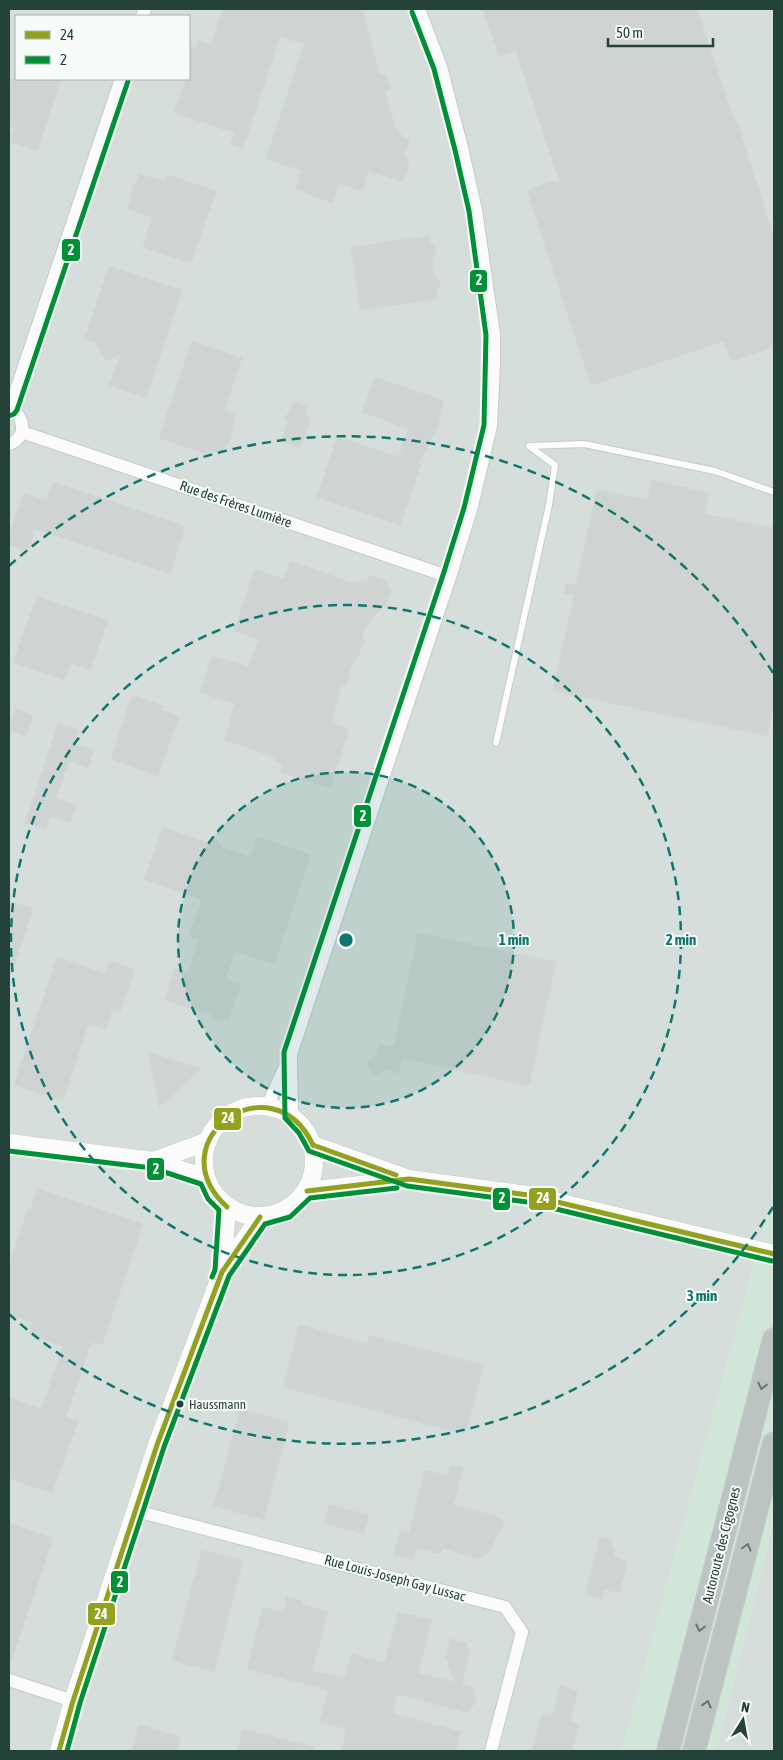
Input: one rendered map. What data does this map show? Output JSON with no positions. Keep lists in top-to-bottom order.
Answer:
{
  "streets": {
    "highway": ["Autoroute des Cigognes"],
    "street": ["Rue des Frères Lumière", "Rue Louis-Joseph Gay Lussac"]
  },
  "places": ["Haussmann"],
  "lines": ["transit line 2", "transit line 24"],
  "legend": ["24", "2"],
  "scale_bar": "50 m",
  "north": "top",
  "rings": ["1 min", "2 min", "3 min"]
}
